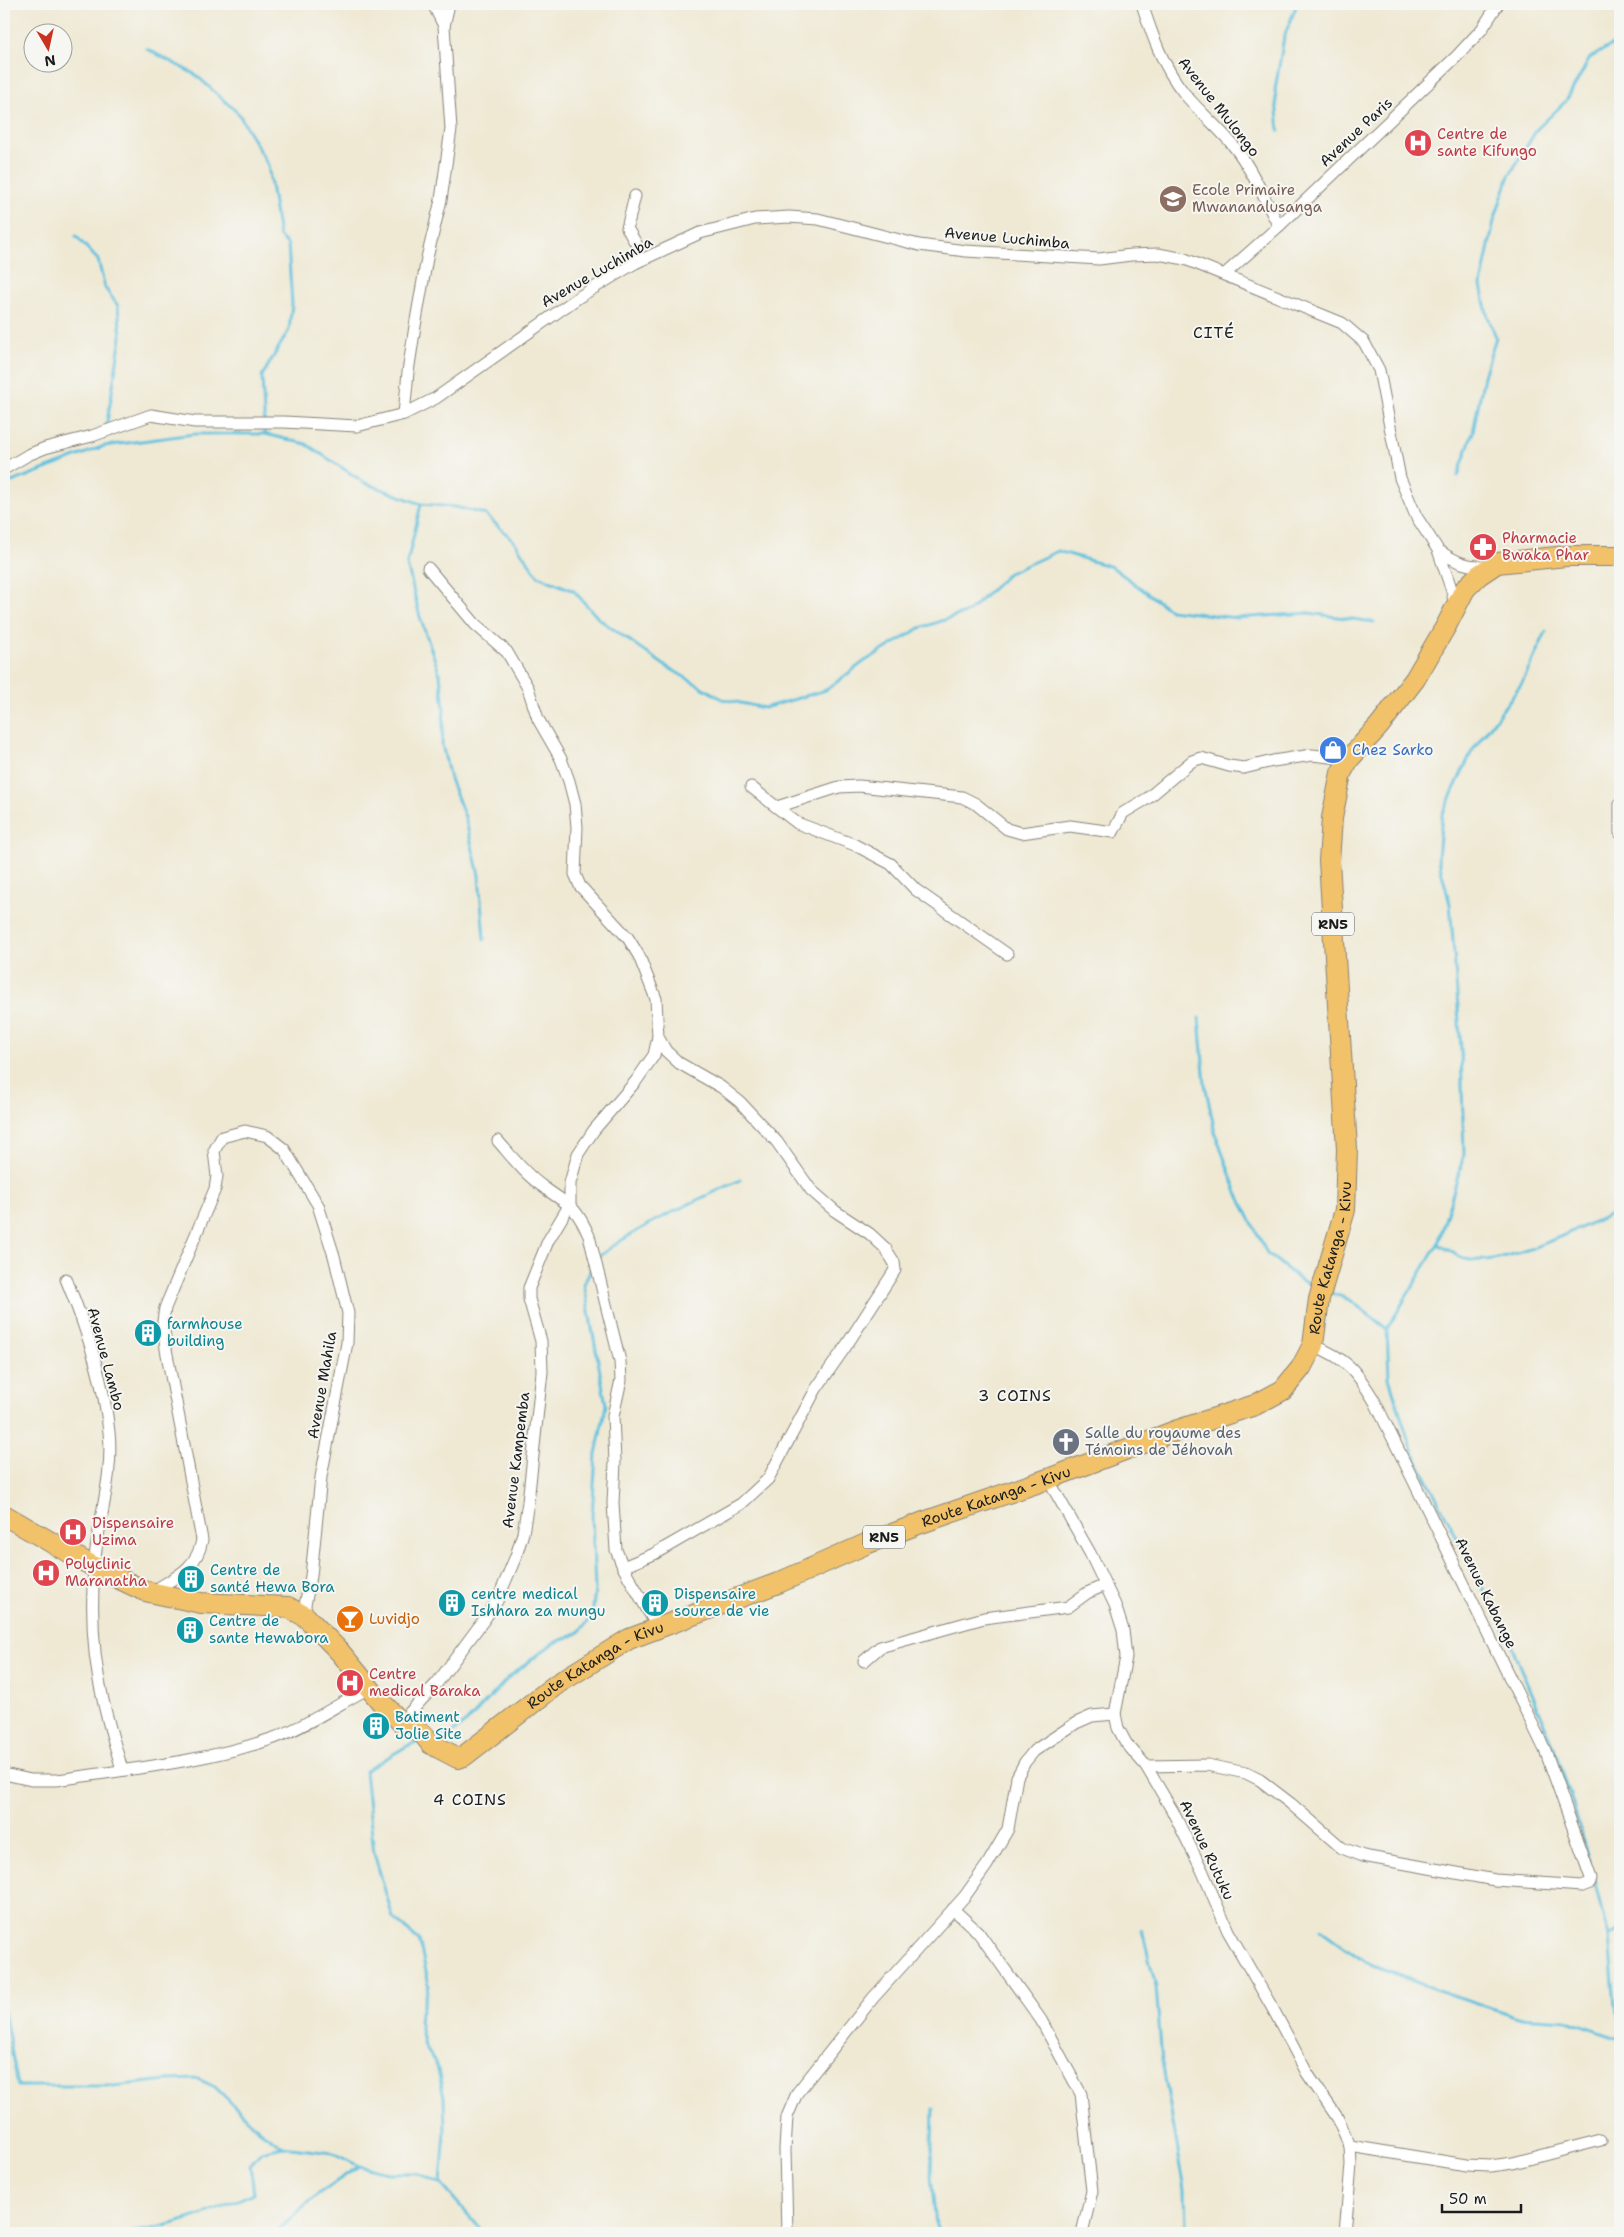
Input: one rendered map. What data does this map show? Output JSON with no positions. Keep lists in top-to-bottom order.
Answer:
{
  "streets": {
    "highway": ["RN5", "Route Katanga - Kivu"],
    "street": [
      "Avenue Mulongo",
      "Avenue Paris",
      "Avenue Luchimba",
      "Avenue Lambo",
      "Avenue Mahila",
      "Avenue Kampemba",
      "Avenue Kabange",
      "Avenue Rutuku"
    ]
  },
  "crossings": [
    ["Avenue Mulongo", "Avenue Paris"],
    ["Avenue Paris", "Avenue Luchimba"],
    ["RN5", "Route Katanga - Kivu"],
    ["Route Katanga - Kivu", "Avenue Lambo"],
    ["Route Katanga - Kivu", "Avenue Mahila"],
    ["Route Katanga - Kivu", "Avenue Kampemba"],
    ["Route Katanga - Kivu", "Avenue Kabange"],
    ["Route Katanga - Kivu", "Avenue Rutuku"],
    ["Avenue Kabange", "Avenue Rutuku"]
  ],
  "districts": ["CITÉ", "3 COINS", "4 COINS"],
  "places": {
    "hospital": [
      "Centre de sante Kifungo",
      "Dispensaire Uzima",
      "Polyclinic Maranatha",
      "Centre medical Baraka"
    ],
    "school or university": ["Ecole Primaire Mwananalusanga"],
    "pharmacy": ["Pharmacie Bwaka Phar"],
    "shop": ["Chez Sarko"],
    "building": [
      "farmhouse building",
      "Centre de santé Hewa Bora",
      "centre medical Ishhara za mungu",
      "Dispensaire source de vie",
      "Centre de sante Hewabora",
      "Batiment Jolie Site"
    ],
    "church": ["Salle du royaume des Témoins de Jéhovah"],
    "bar": ["Luvidjo"]
  },
  "scale_bar": "50 m",
  "north": "bottom"
}
